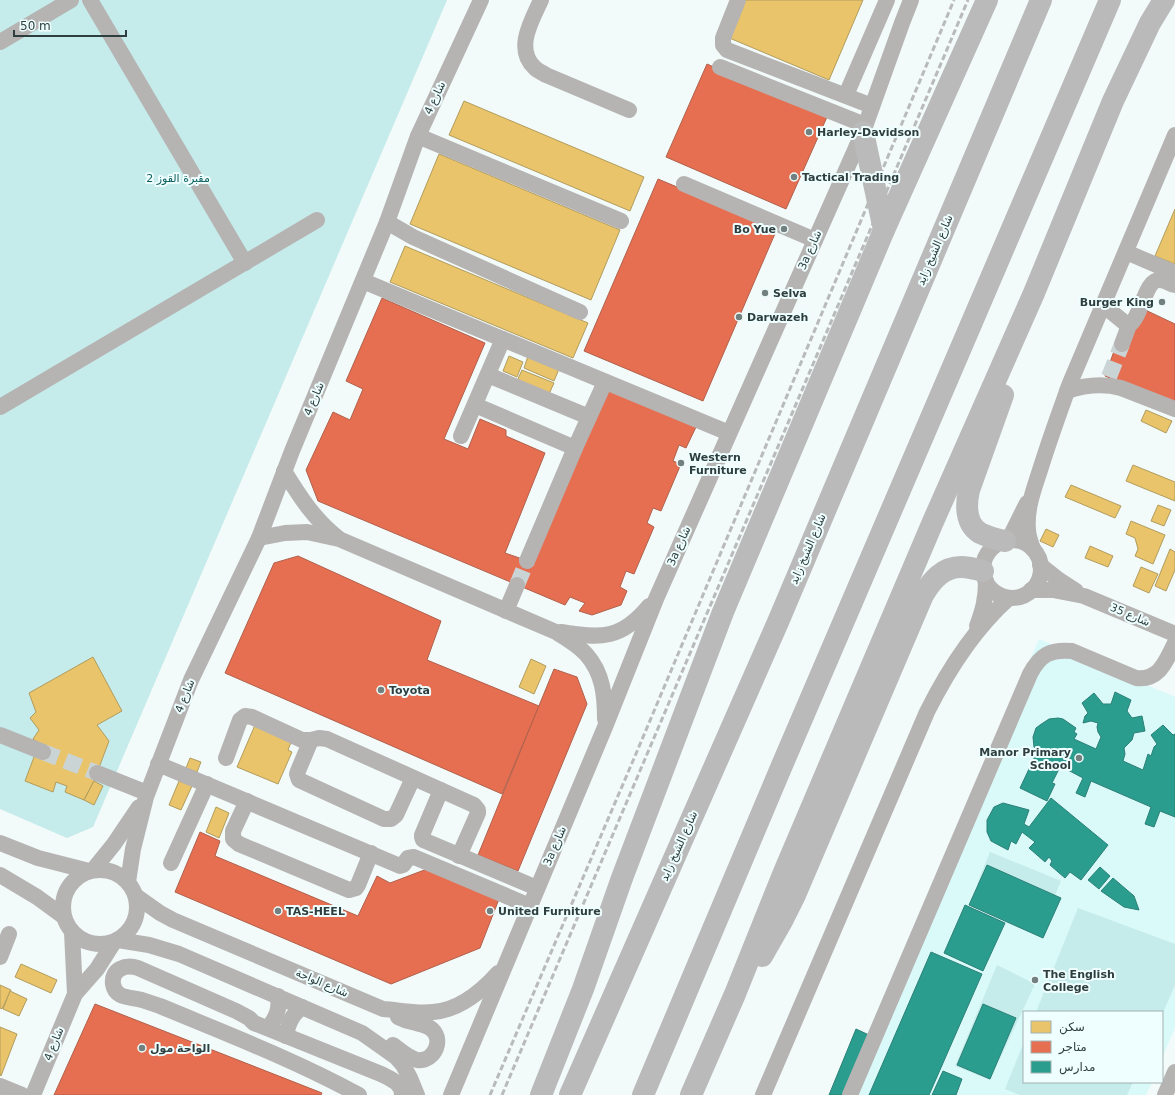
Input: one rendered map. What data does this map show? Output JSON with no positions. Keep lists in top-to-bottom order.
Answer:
{
  "streets": {
    "highway": ["شارع الشيخ زايد"],
    "street": [
      "شارع 4",
      "3a شارع",
      "شارع 35",
      "شارع الواحة"
    ]
  },
  "crossings": [
    ["شارع 4", "شارع الواحة"],
    ["3a شارع", "شارع الواحة"]
  ],
  "parks": ["مقبرة القوز 2"],
  "places": [
    "Harley-Davidson",
    "Tactical Trading",
    "Bo Yue",
    "Selva",
    "Burger King",
    "Darwazeh",
    "Western Furniture",
    "Toyota",
    "Manor Primary School",
    "TAS-HEEL",
    "United Furniture",
    "The English College",
    "الواحة مول"
  ],
  "legend": ["سكن", "متاجر", "مدارس"],
  "scale_bar": "50 m"
}
